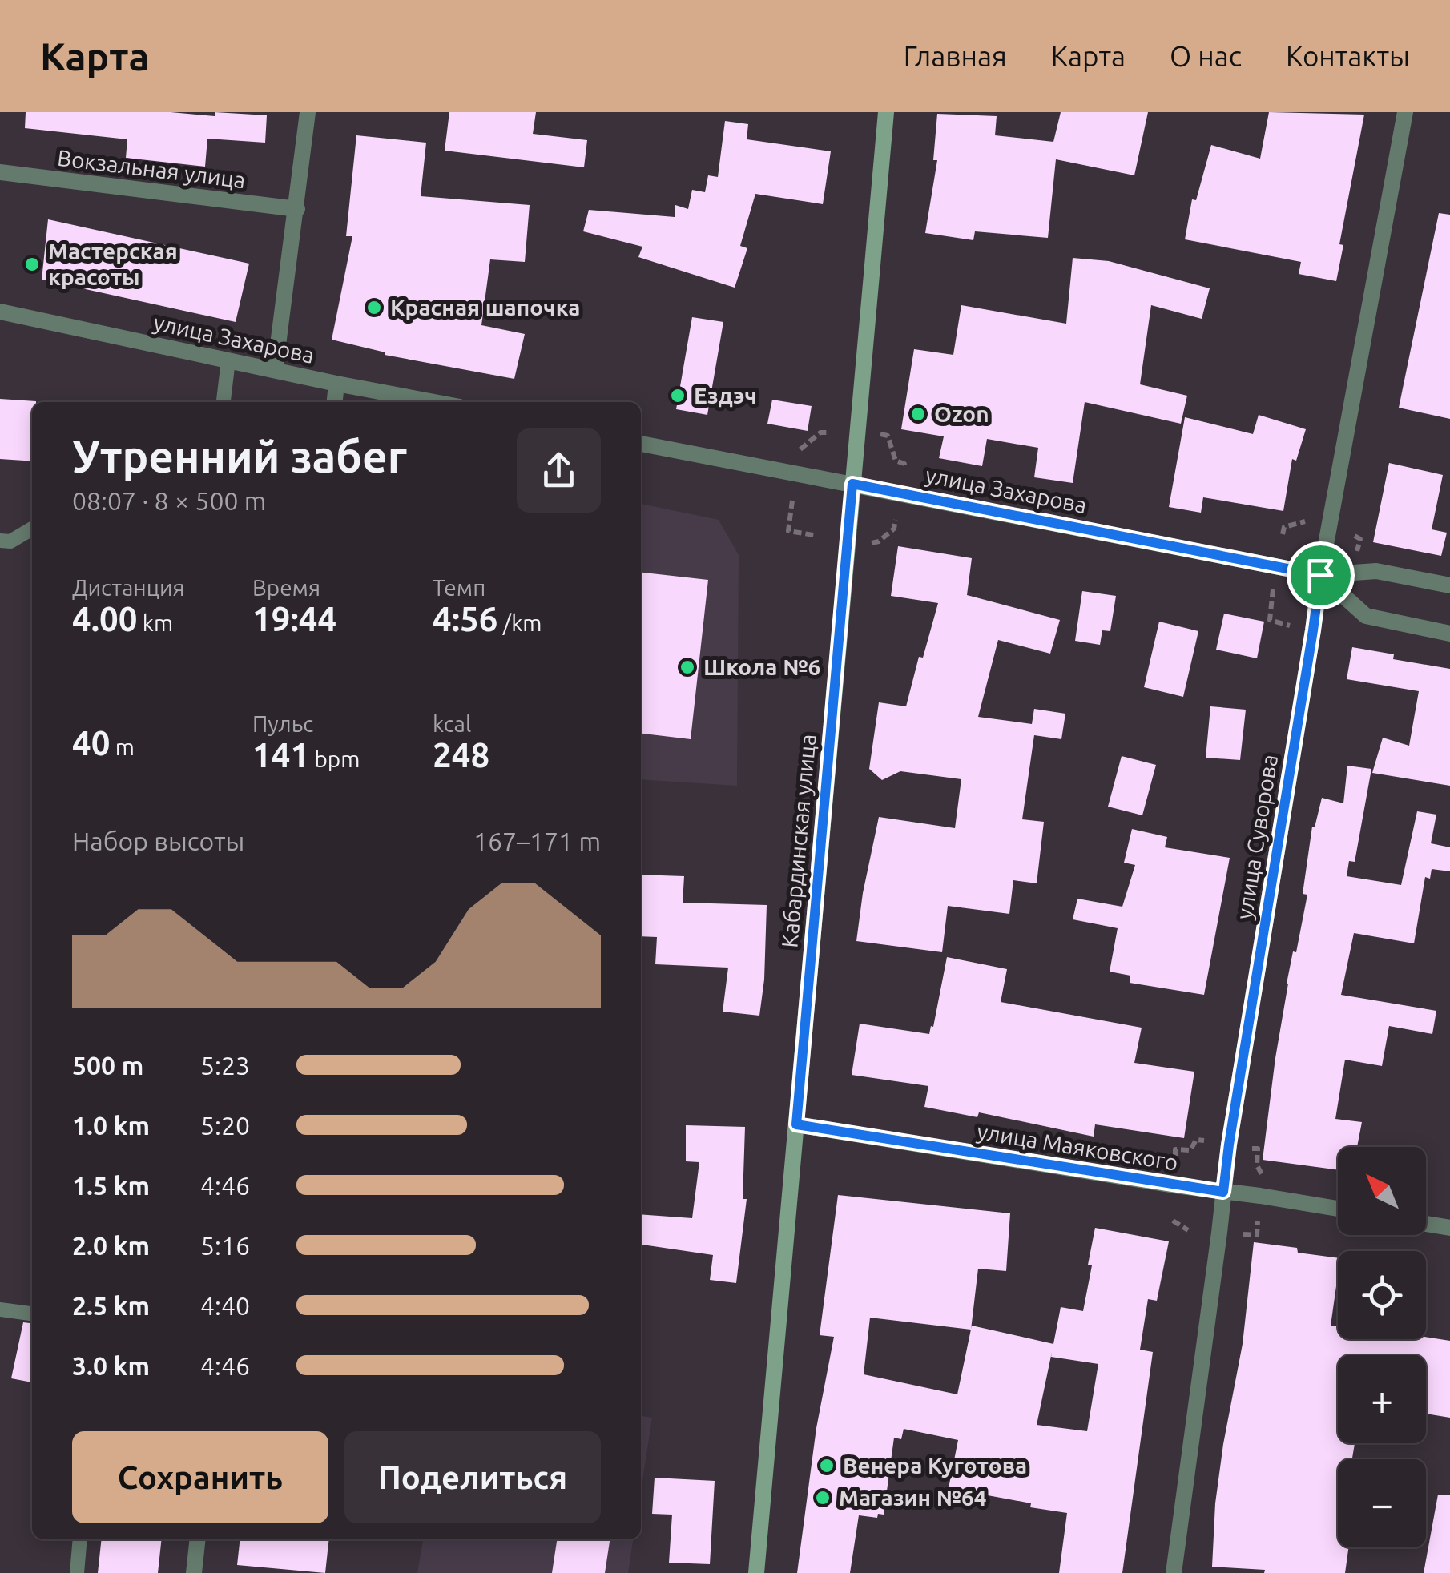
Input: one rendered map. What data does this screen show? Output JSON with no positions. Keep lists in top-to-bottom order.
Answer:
{
  "streets": {
    "street": [
      "Вокзальная улица",
      "улица Захарова",
      "улица Суворова",
      "Кабардинская улица",
      "улица Маяковского"
    ]
  },
  "crossings": [
    ["улица Захарова", "улица Суворова"],
    ["улица Захарова", "Кабардинская улица"],
    ["улица Суворова", "улица Маяковского"],
    ["Кабардинская улица", "улица Маяковского"]
  ],
  "places": [
    "Мастерская красоты",
    "Красная шапочка",
    "Ездэч",
    "Ozon",
    "Школа №6",
    "Венера Куготова",
    "Магазин №64"
  ],
  "north": "top left",
  "page": {
    "header": "Карта",
    "nav": [
      "Главная",
      "Карта",
      "О нас",
      "Контакты"
    ],
    "heading": ["Утренний забег", "08:07 · 8 × 500 m"],
    "stats": [
      ["Дистанция", "4.00 km"],
      ["Время", "19:44"],
      ["Темп", "4:56 /km"],
      ["40 m"],
      ["Пульс", "141 bpm"],
      ["kcal", "248"]
    ],
    "chart": ["Набор высоты", "167–171 m"],
    "list": [
      {
        "name": "500 m",
        "note": "5:23"
      },
      {
        "name": "1.0 km",
        "note": "5:20"
      },
      {
        "name": "1.5 km",
        "note": "4:46"
      },
      {
        "name": "2.0 km",
        "note": "5:16"
      },
      {
        "name": "2.5 km",
        "note": "4:40"
      },
      {
        "name": "3.0 km",
        "note": "4:46"
      }
    ],
    "map_buttons": ["+", "−"],
    "buttons": ["Сохранить", "Поделиться"]
  }
}
